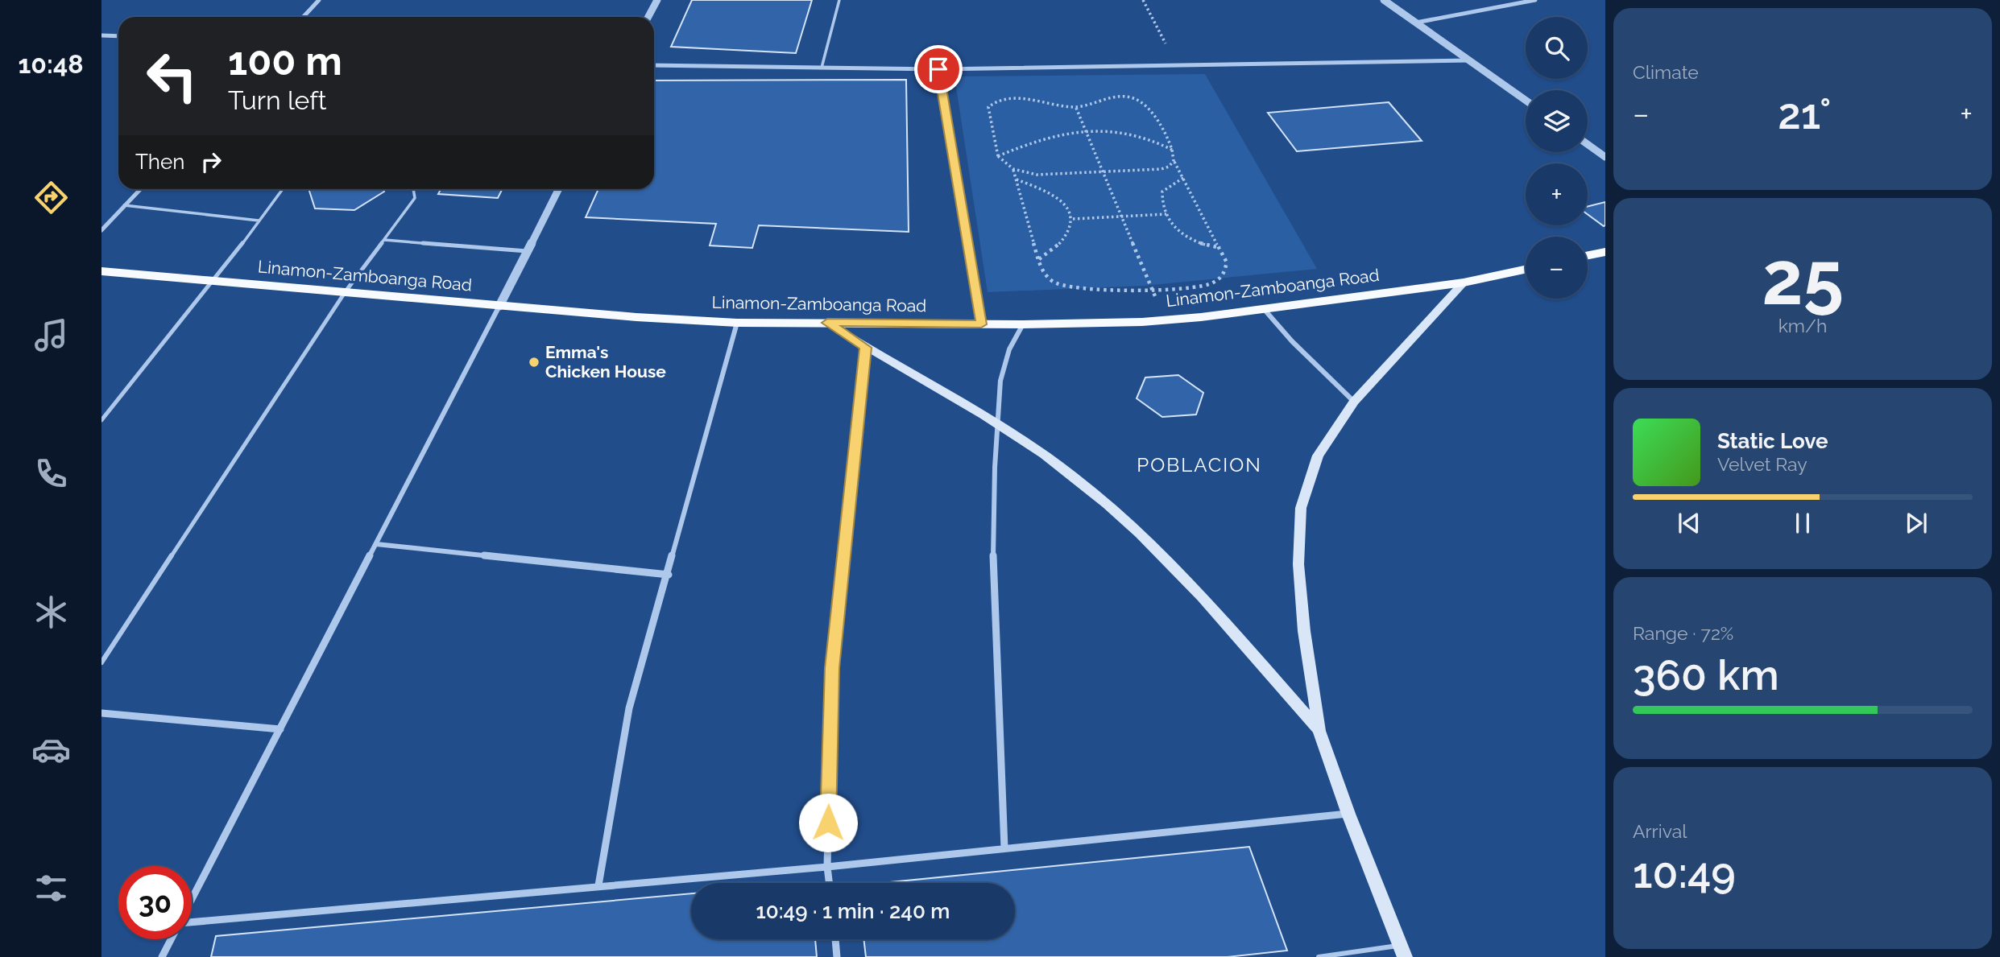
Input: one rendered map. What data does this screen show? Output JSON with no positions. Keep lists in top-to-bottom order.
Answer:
{
  "streets": {
    "highway": ["Linamon-Zamboanga Road"]
  },
  "districts": ["POBLACION"],
  "places": ["Emma's Chicken House"],
  "page": {
    "tabs": "10:48",
    "tile": [
      "Climate",
      ["25", "km/h"],
      ["Range · 72%", "360 km"],
      ["Arrival", "10:49"]
    ],
    "map_buttons": ["+", "−"],
    "turn": ["100 m", "Turn left"],
    "heat": ["−", "21°", "+"],
    "then": "Then",
    "song": ["Static Love", "Velvet Ray"],
    "limit": "30",
    "trip": "10:49 · 1 min · 240 m"
  }
}
